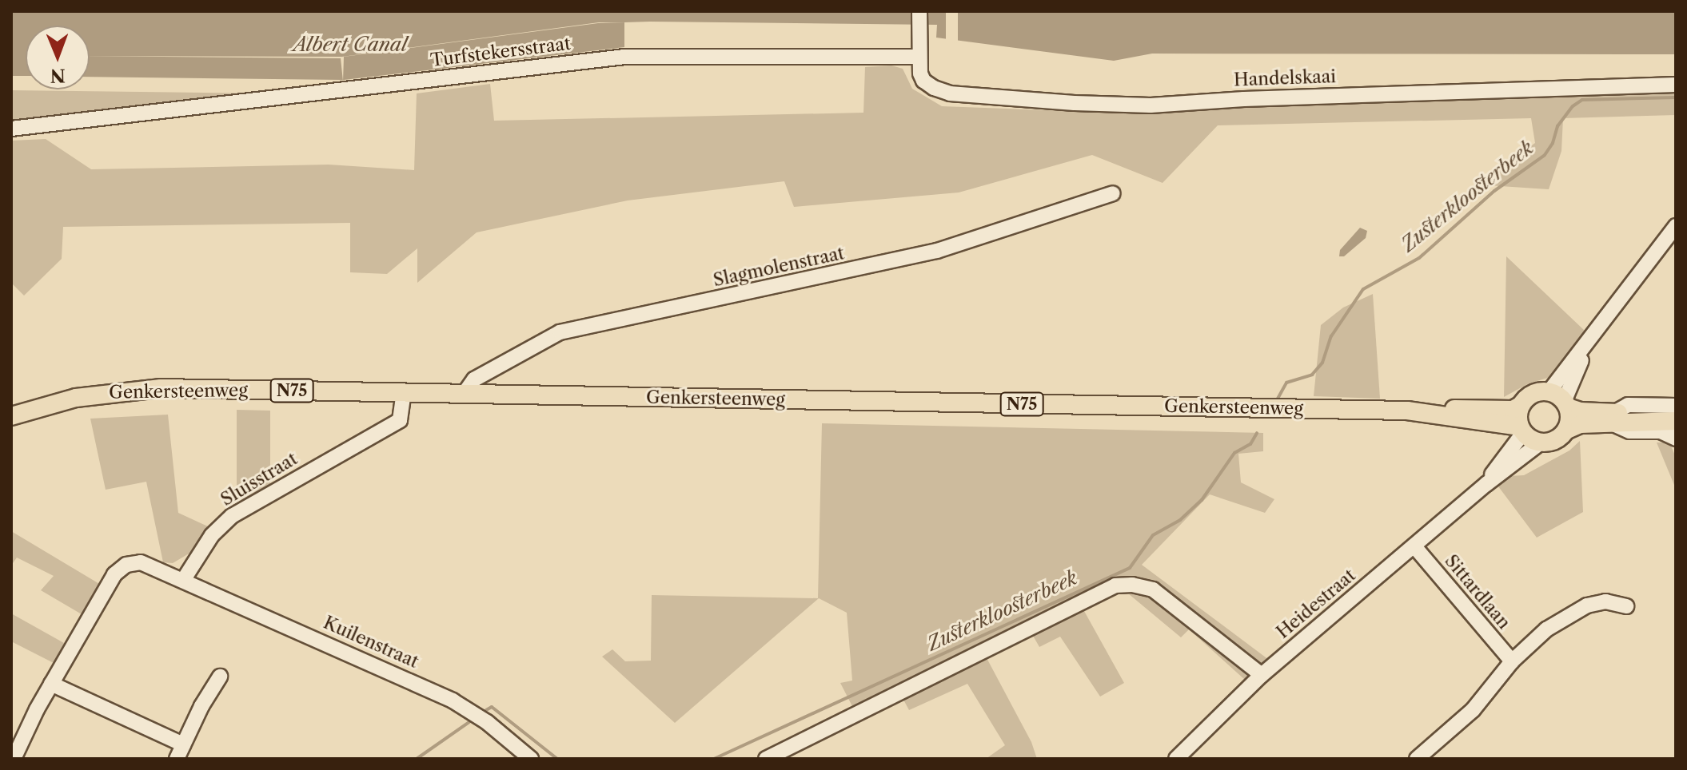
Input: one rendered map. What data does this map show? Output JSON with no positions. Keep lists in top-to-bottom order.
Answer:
{
  "streets": {
    "main road": ["N75", "Genkersteenweg"],
    "street": [
      "Turfstekersstraat",
      "Handelskaai",
      "Slagmolenstraat",
      "Sluisstraat",
      "Sittardlaan",
      "Heidestraat",
      "Kuilenstraat"
    ]
  },
  "crossings": [
    ["Turfstekersstraat", "Handelskaai"],
    ["Slagmolenstraat", "Genkersteenweg"],
    ["Genkersteenweg", "Sluisstraat"],
    ["Genkersteenweg", "Heidestraat"],
    ["Sluisstraat", "Kuilenstraat"],
    ["Sittardlaan", "Heidestraat"]
  ],
  "water": ["Albert Canal", "Zusterkloosterbeek"],
  "north": "bottom"
}
